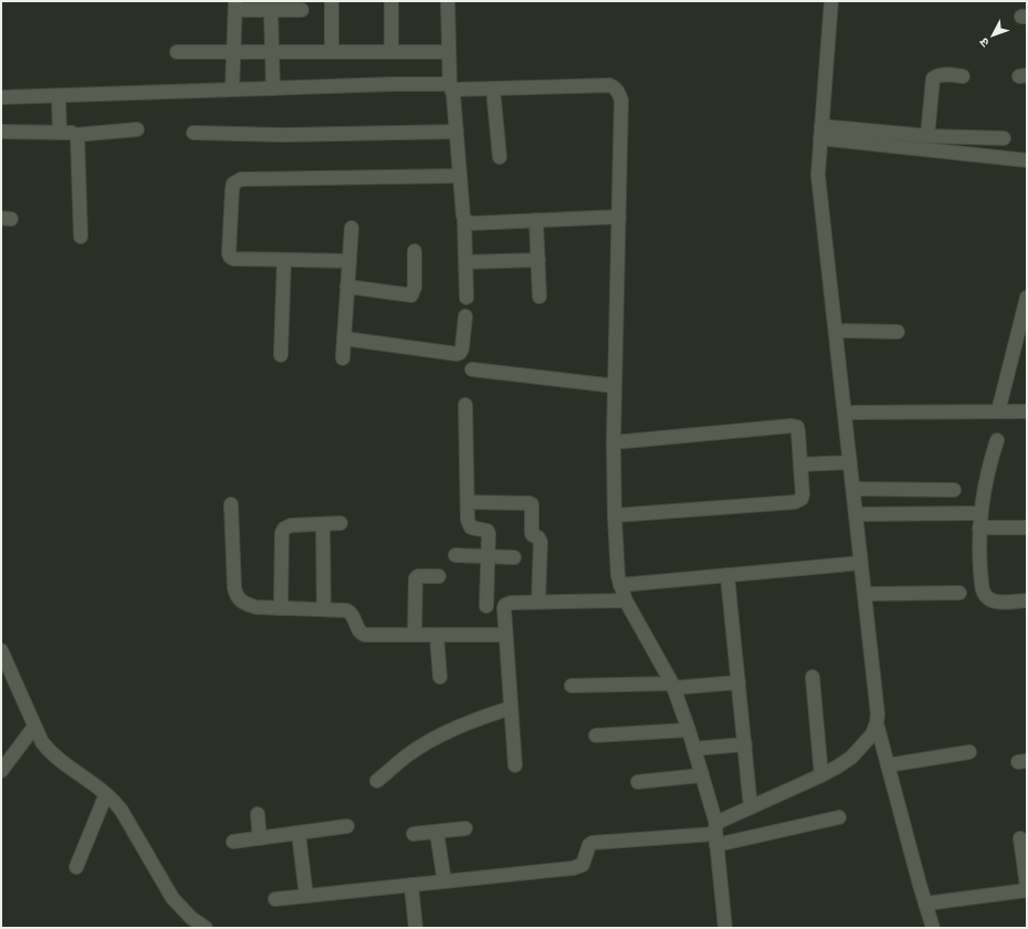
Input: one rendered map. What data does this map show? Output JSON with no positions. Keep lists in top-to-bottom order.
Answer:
{
  "north": "bottom left"
}
